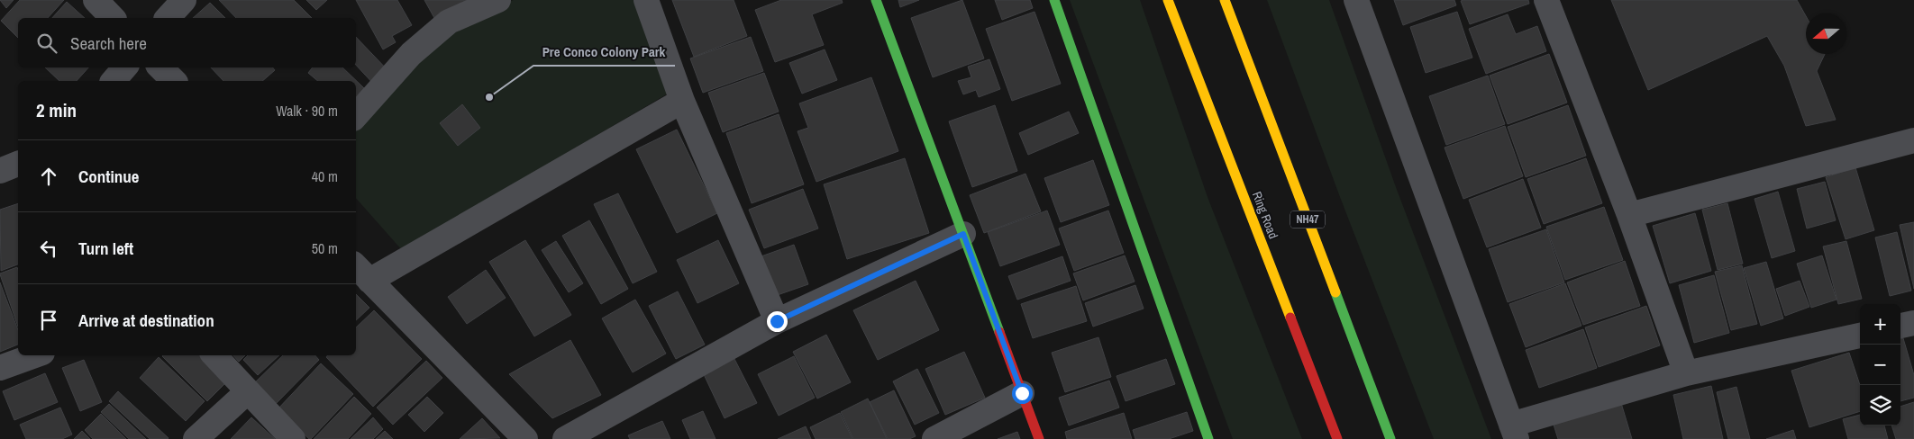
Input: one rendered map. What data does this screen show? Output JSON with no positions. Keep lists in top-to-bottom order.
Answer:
{
  "streets": {
    "main road": ["Ring Road", "NH47"]
  },
  "places": ["Pre Conco Colony Park"],
  "north": "left",
  "page": {
    "search": "Search here",
    "heading": ["2 min", "Walk · 90 m"],
    "list": [
      ["Continue", "40 m"],
      ["Turn left", "50 m"],
      "Arrive at destination"
    ],
    "map_buttons": ["+", "−"]
  }
}
